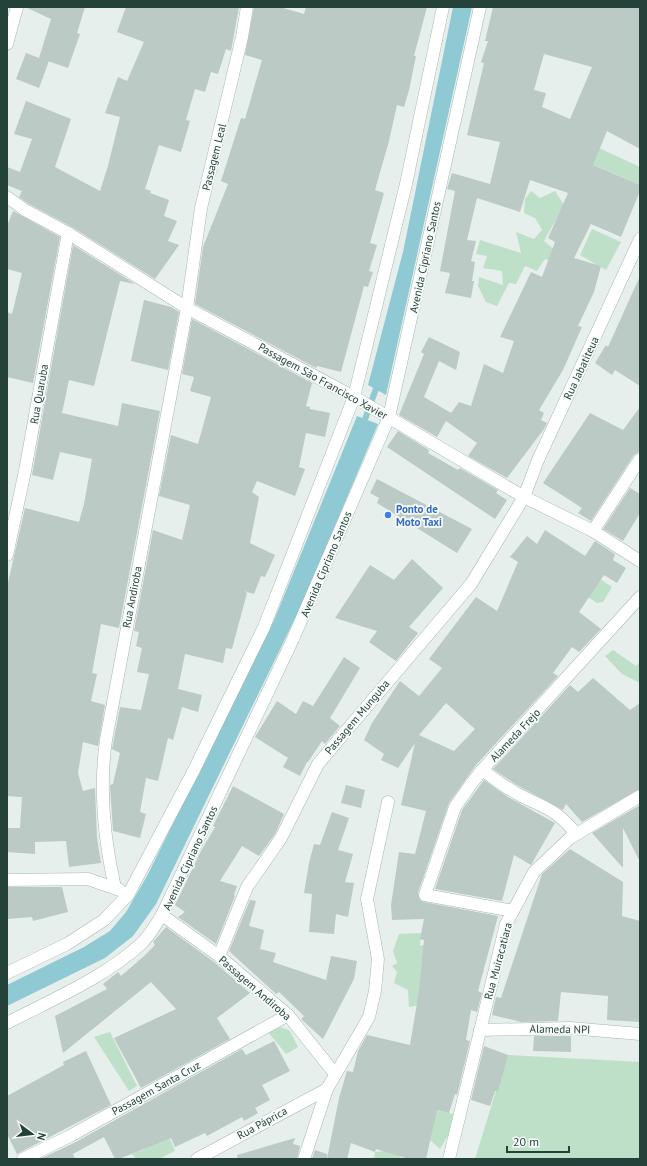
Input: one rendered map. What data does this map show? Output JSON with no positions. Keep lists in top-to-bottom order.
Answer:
{
  "streets": {
    "street": [
      "Passagem Leal",
      "Avenida Cipriano Santos",
      "Rua Jabatiteua",
      "Passagem São Francisco Xavier",
      "Rua Quaruba",
      "Rua Andiroba",
      "Passagem Munguba",
      "Alameda Frejo",
      "Rua Muiracatiara",
      "Passagem Andiroba",
      "Alameda NPI",
      "Passagem Santa Cruz",
      "Rua Páprica"
    ]
  },
  "crossings": [
    ["Passagem Leal", "Passagem São Francisco Xavier"],
    ["Passagem Leal", "Rua Andiroba"],
    ["Avenida Cipriano Santos", "Passagem São Francisco Xavier"],
    ["Avenida Cipriano Santos", "Passagem Andiroba"],
    ["Rua Jabatiteua", "Passagem São Francisco Xavier"],
    ["Rua Jabatiteua", "Passagem Munguba"],
    ["Passagem São Francisco Xavier", "Rua Quaruba"],
    ["Passagem São Francisco Xavier", "Rua Andiroba"],
    ["Passagem São Francisco Xavier", "Passagem Munguba"],
    ["Passagem Munguba", "Passagem Andiroba"],
    ["Alameda Frejo", "Rua Muiracatiara"],
    ["Rua Muiracatiara", "Alameda NPI"],
    ["Passagem Andiroba", "Passagem Santa Cruz"]
  ],
  "places": ["Ponto de Moto Taxi"],
  "scale_bar": "20 m",
  "north": "right"
}
